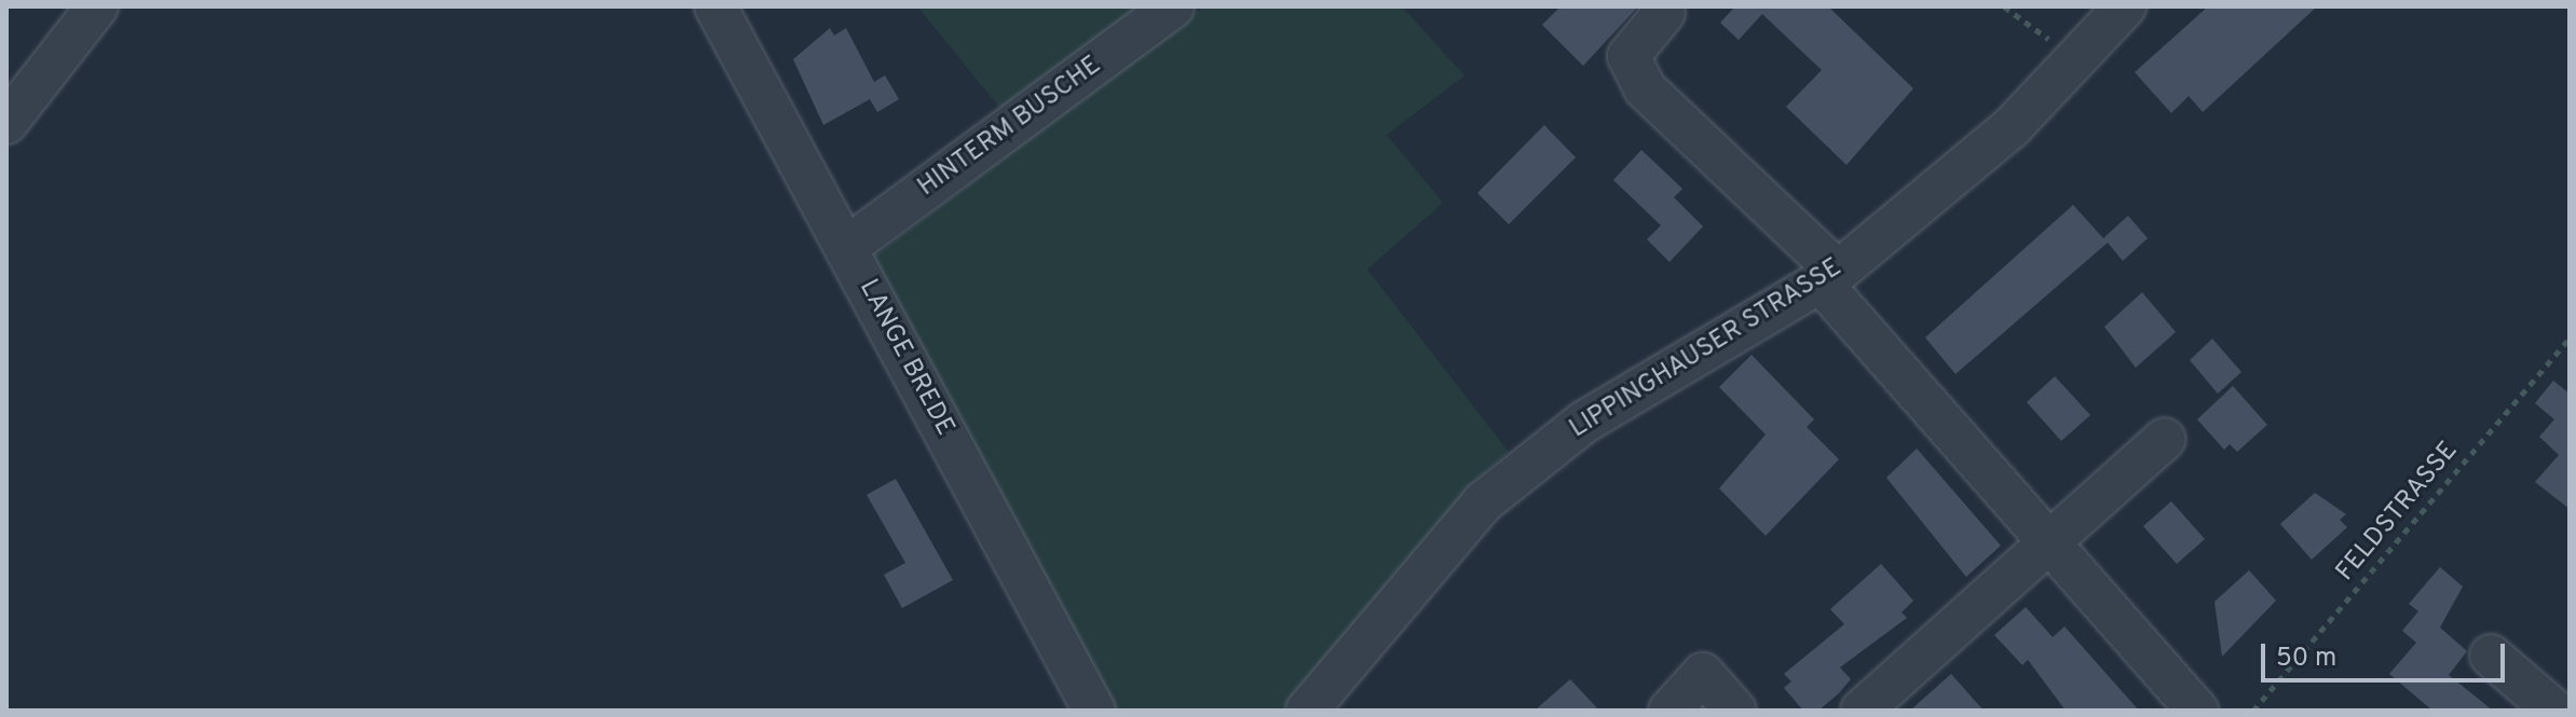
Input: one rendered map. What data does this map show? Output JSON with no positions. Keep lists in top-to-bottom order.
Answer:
{
  "streets": {
    "street": ["HINTERM BUSCHE", "LIPPINGHAUSER STRASSE", "LANGE BREDE"],
    "path": ["FELDSTRASSE"]
  },
  "crossings": [
    ["HINTERM BUSCHE", "LANGE BREDE"]
  ],
  "scale_bar": "50 m"
}
